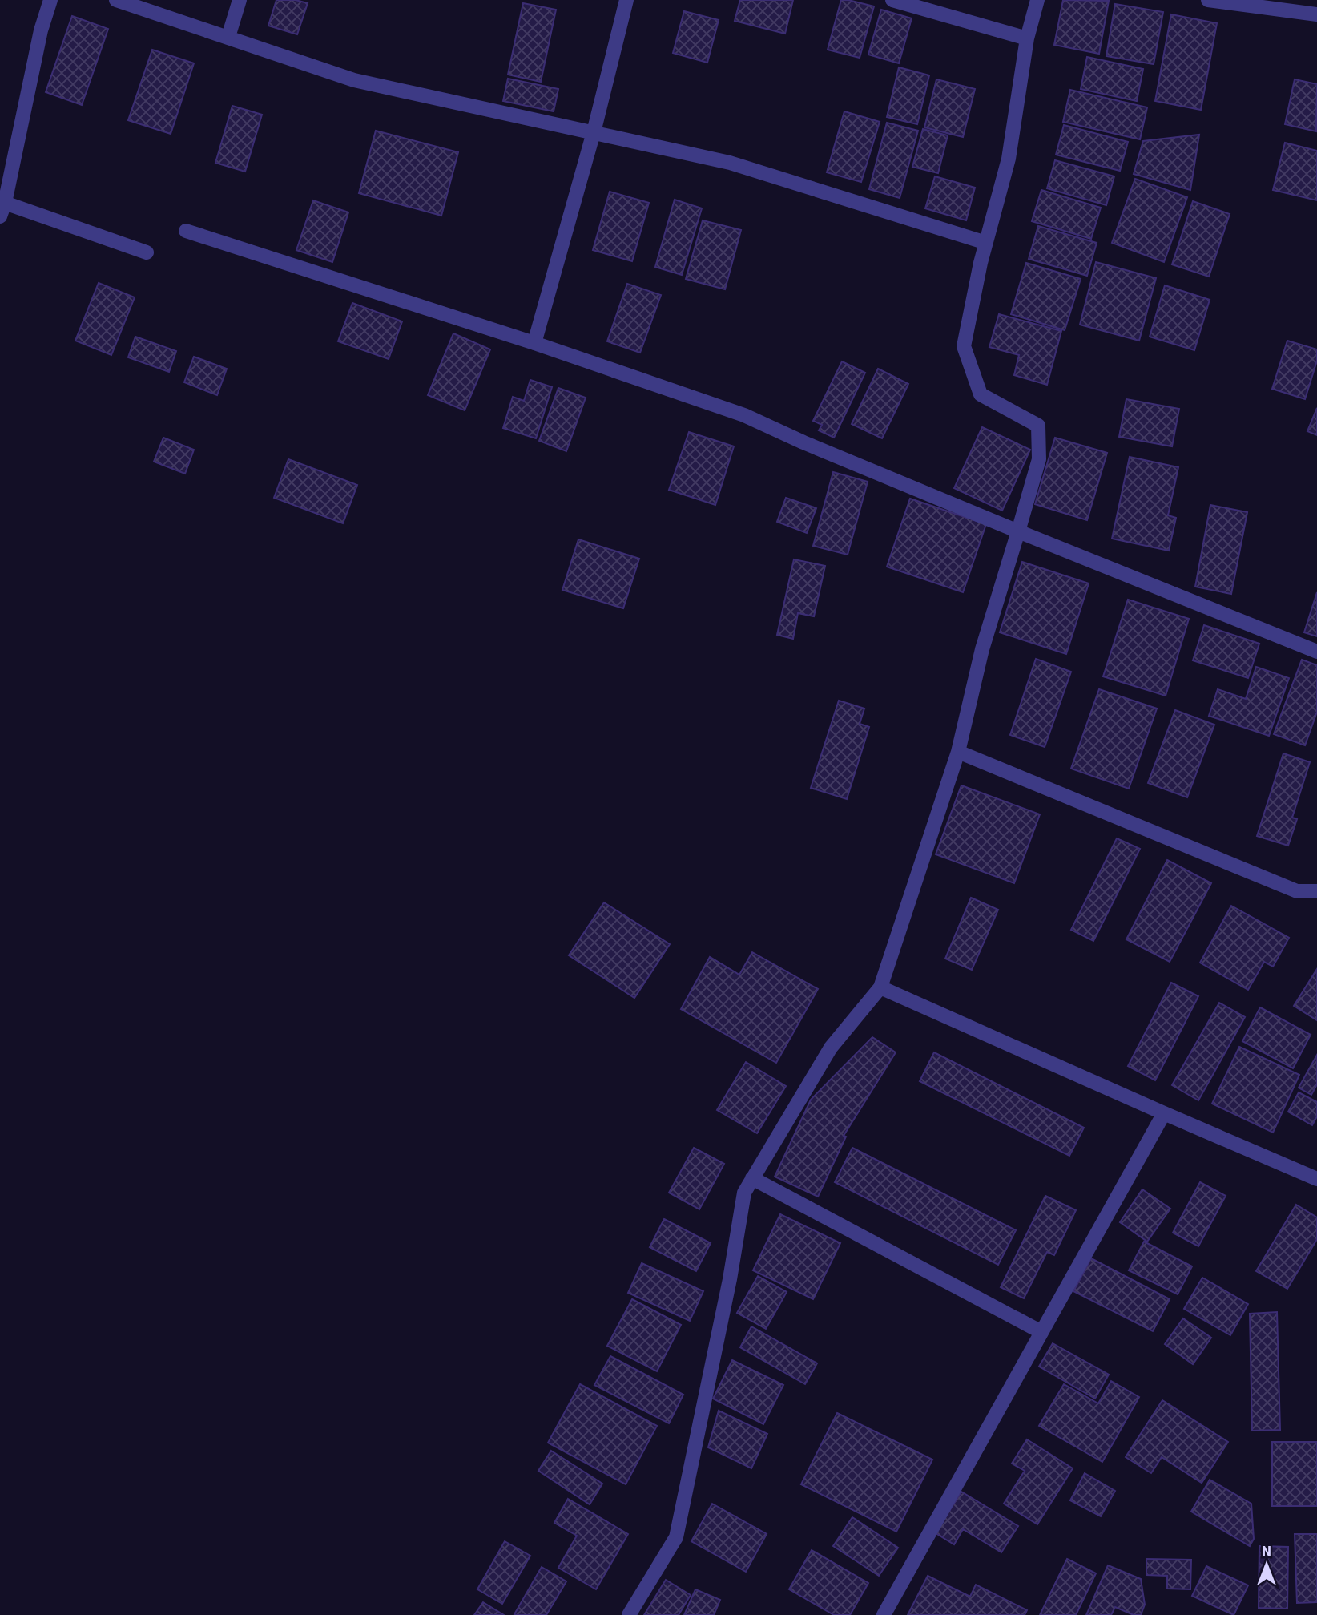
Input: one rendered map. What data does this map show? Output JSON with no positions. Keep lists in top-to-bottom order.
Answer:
{
  "north": "top"
}
